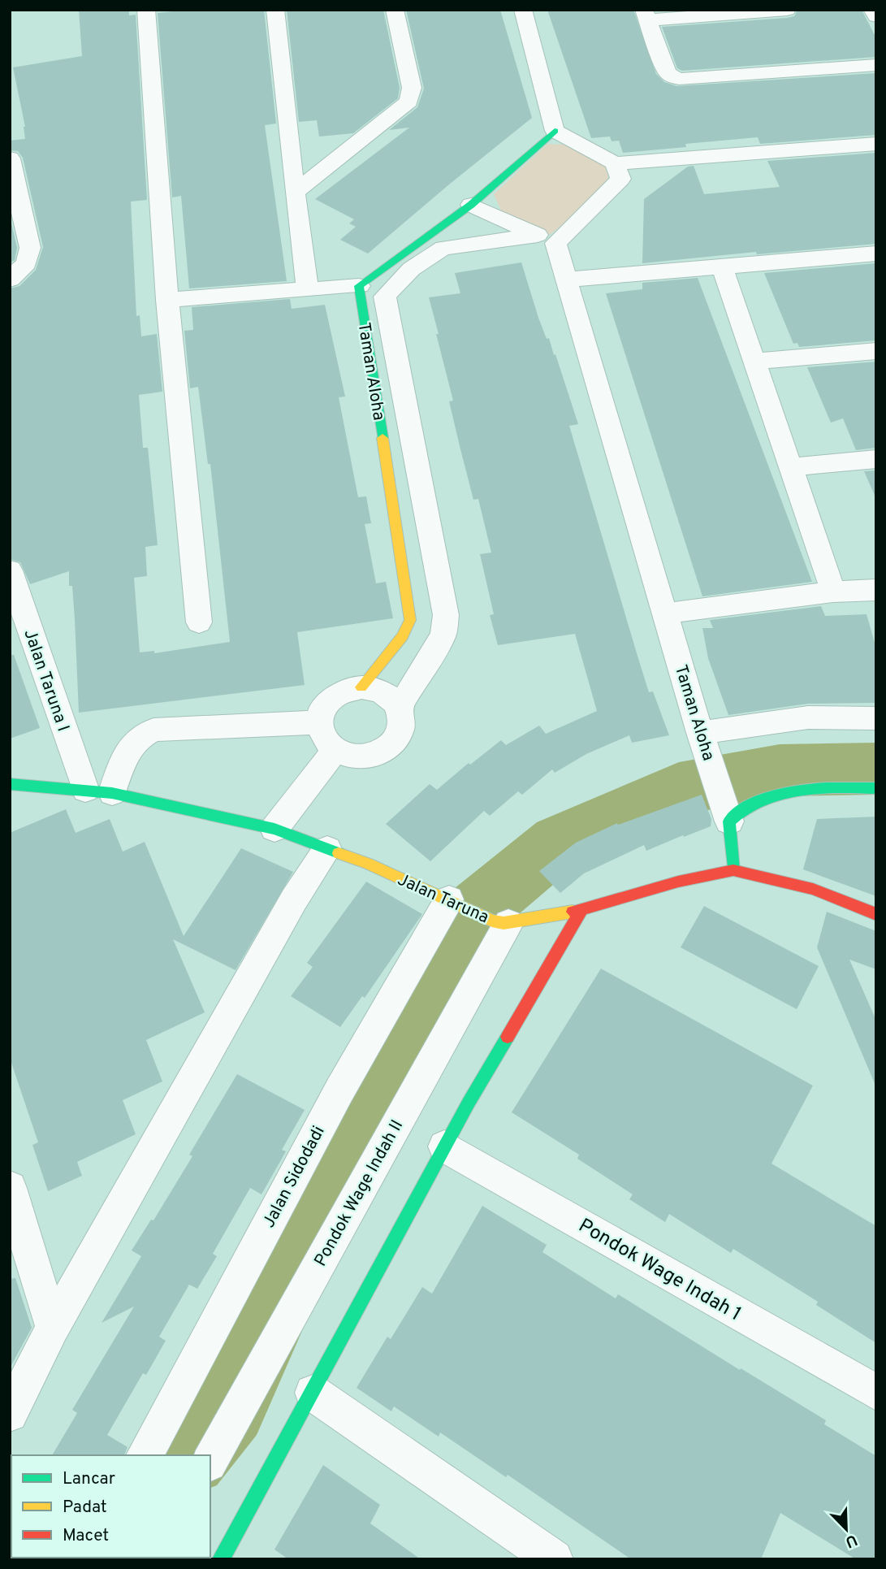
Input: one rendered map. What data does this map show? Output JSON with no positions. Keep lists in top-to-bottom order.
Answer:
{
  "streets": {
    "street": [
      "Taman Aloha",
      "Jalan Taruna I",
      "Jalan Taruna",
      "Jalan Sidodadi",
      "Pondok Wage Indah II",
      "Pondok Wage Indah 1"
    ]
  },
  "crossings": [
    ["Jalan Taruna I", "Jalan Taruna"],
    ["Jalan Taruna", "Jalan Sidodadi"],
    ["Jalan Taruna", "Pondok Wage Indah II"]
  ],
  "legend": ["Lancar", "Padat", "Macet"],
  "north": "bottom right"
}
